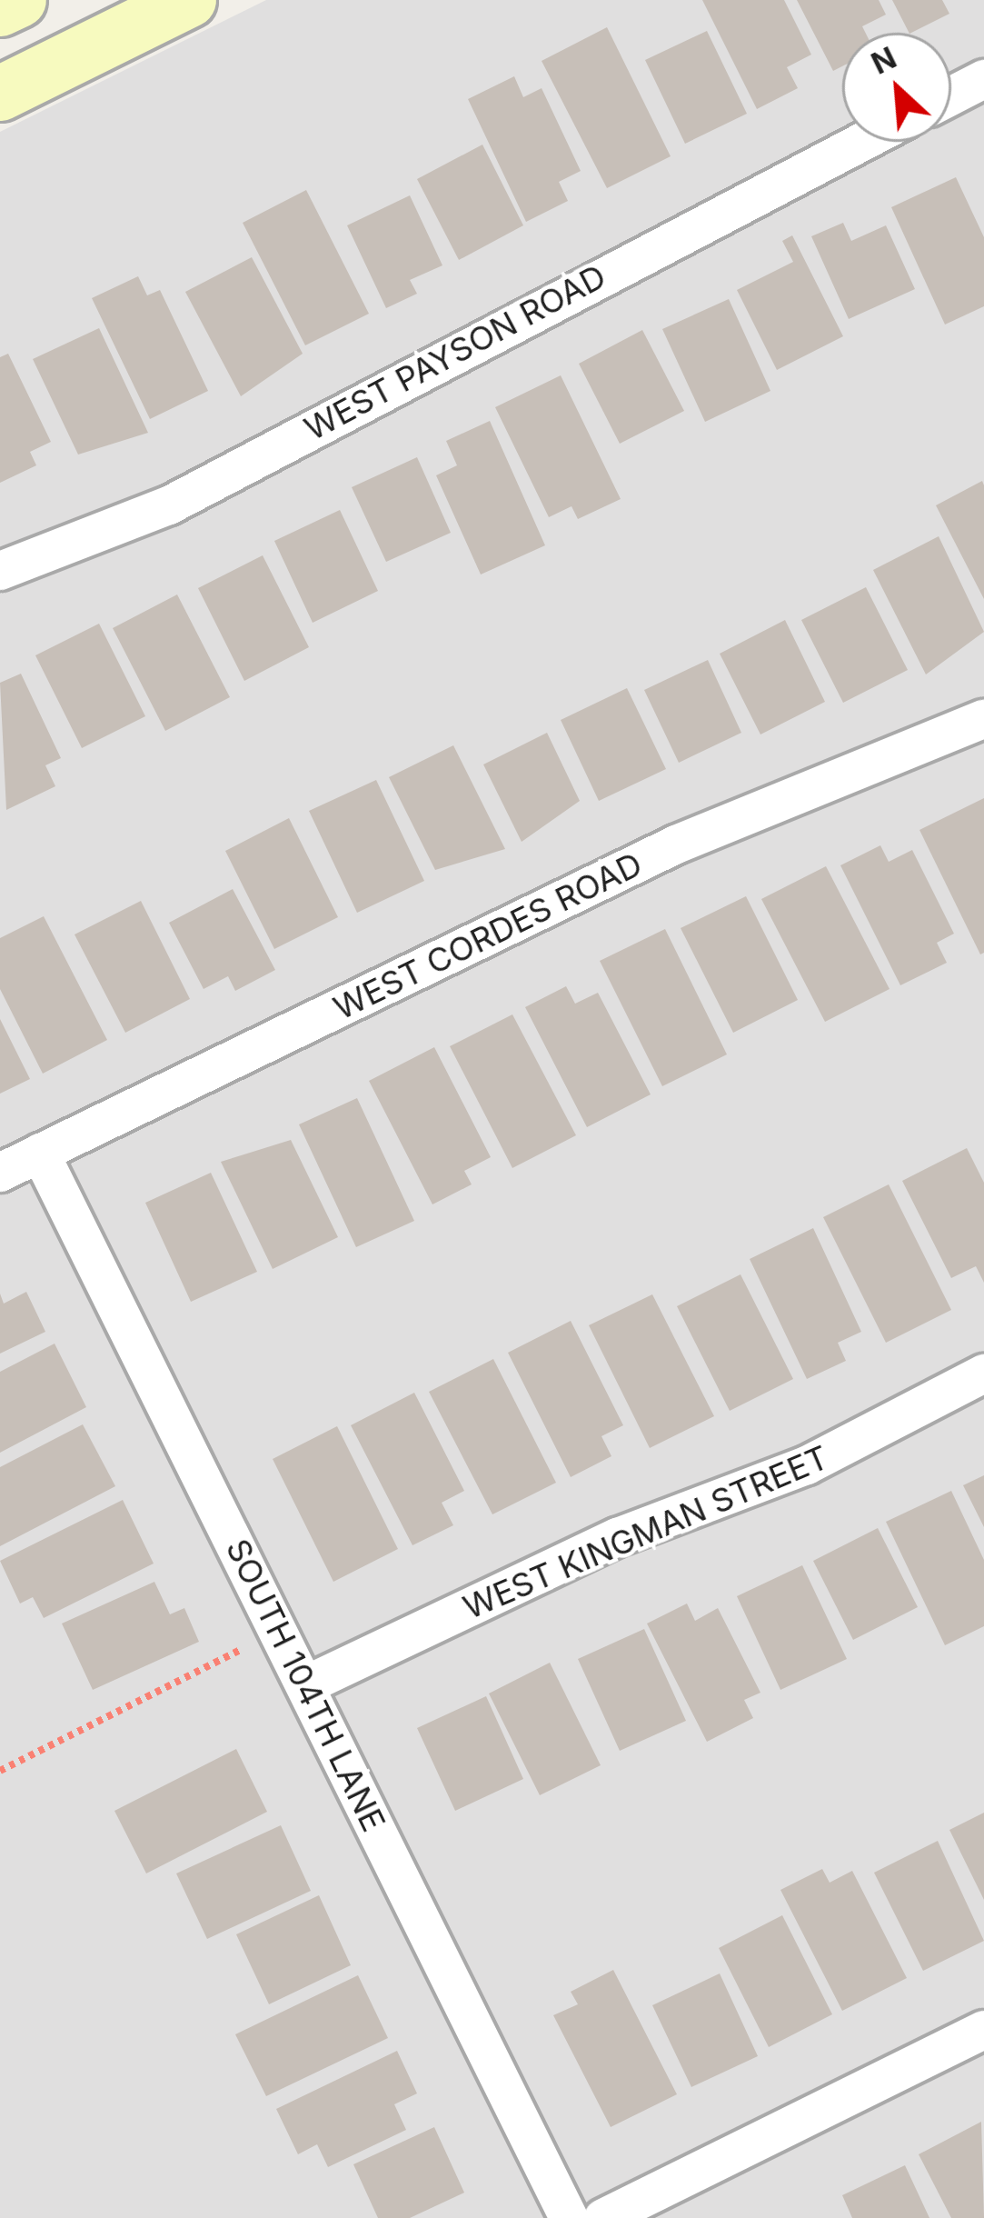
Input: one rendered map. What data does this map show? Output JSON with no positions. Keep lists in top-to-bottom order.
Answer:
{
  "streets": {
    "street": [
      "WEST PAYSON ROAD",
      "WEST CORDES ROAD",
      "WEST KINGMAN STREET",
      "SOUTH 104TH LANE"
    ]
  },
  "crossings": [
    ["WEST CORDES ROAD", "SOUTH 104TH LANE"],
    ["WEST KINGMAN STREET", "SOUTH 104TH LANE"]
  ],
  "north": "top left"
}
